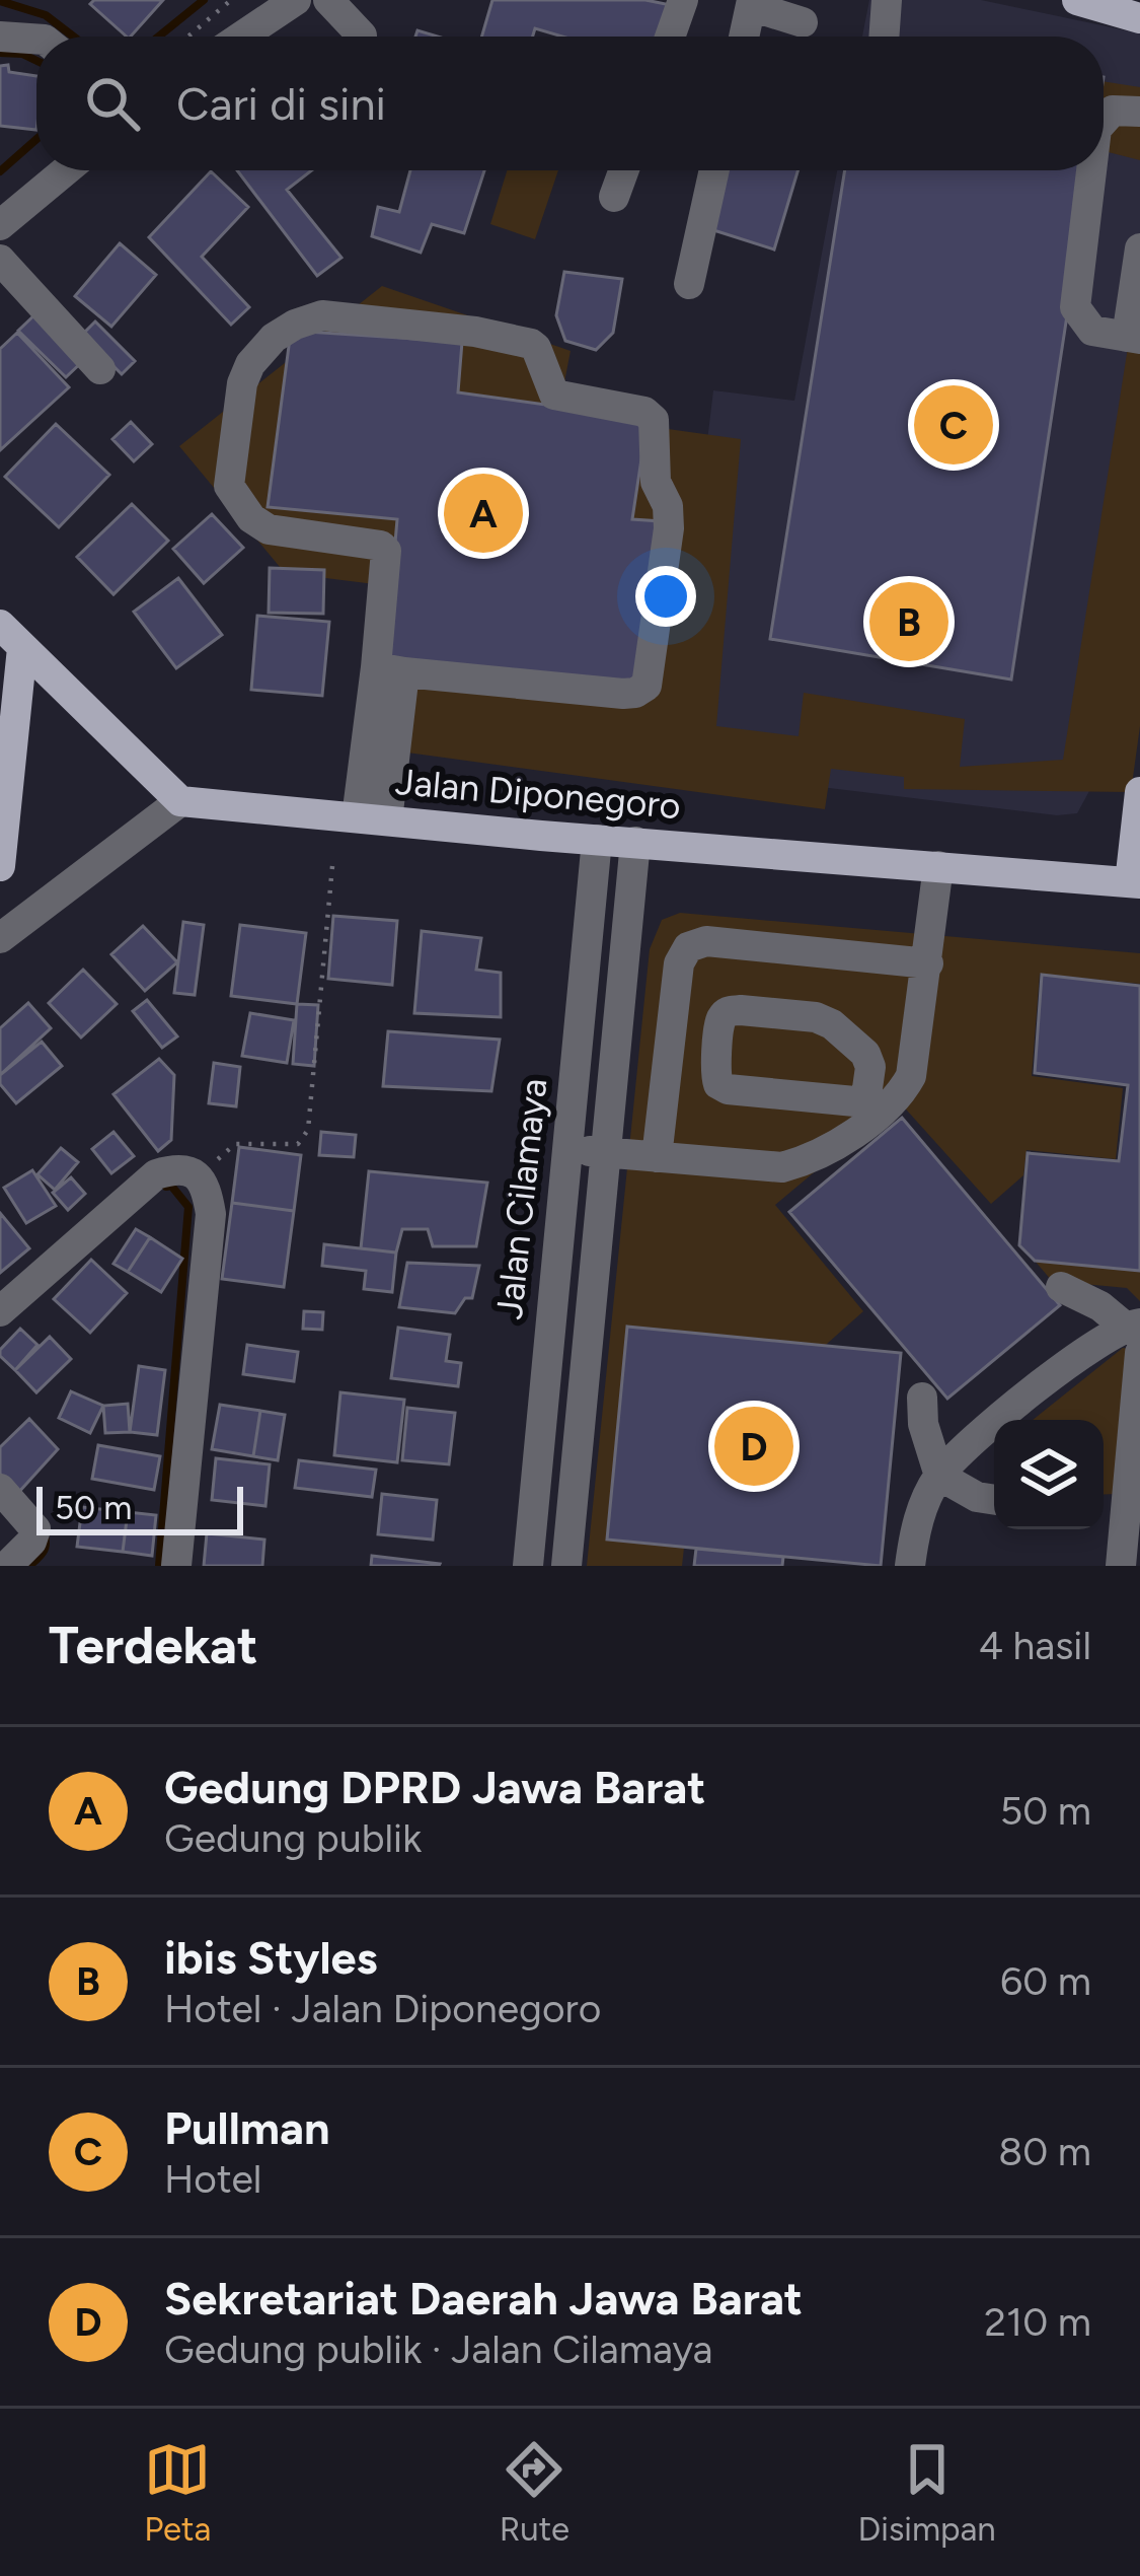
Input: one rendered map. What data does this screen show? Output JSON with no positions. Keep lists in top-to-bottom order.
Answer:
{
  "streets": {
    "main road": ["Jalan Diponegoro"],
    "street": ["Jalan Cilamaya"]
  },
  "crossings": [
    ["Jalan Diponegoro", "Jalan Cilamaya"]
  ],
  "scale_bar": "50 m",
  "page": {
    "search": "Cari di sini",
    "pins": [
      "C",
      "A",
      "B",
      "D"
    ],
    "scale": "50 m",
    "heading": ["Terdekat", "4 hasil"],
    "list": [
      {
        "mark": "A",
        "name": "Gedung DPRD Jawa Barat",
        "note": "Gedung publik",
        "value": "50 m"
      },
      {
        "mark": "B",
        "name": "ibis Styles",
        "note": "Hotel · Jalan Diponegoro",
        "value": "60 m"
      },
      {
        "mark": "C",
        "name": "Pullman",
        "note": "Hotel",
        "value": "80 m"
      },
      {
        "mark": "D",
        "name": "Sekretariat Daerah Jawa Barat",
        "note": "Gedung publik · Jalan Cilamaya",
        "value": "210 m"
      }
    ],
    "nav": ["Peta", "Rute", "Disimpan"]
  }
}
